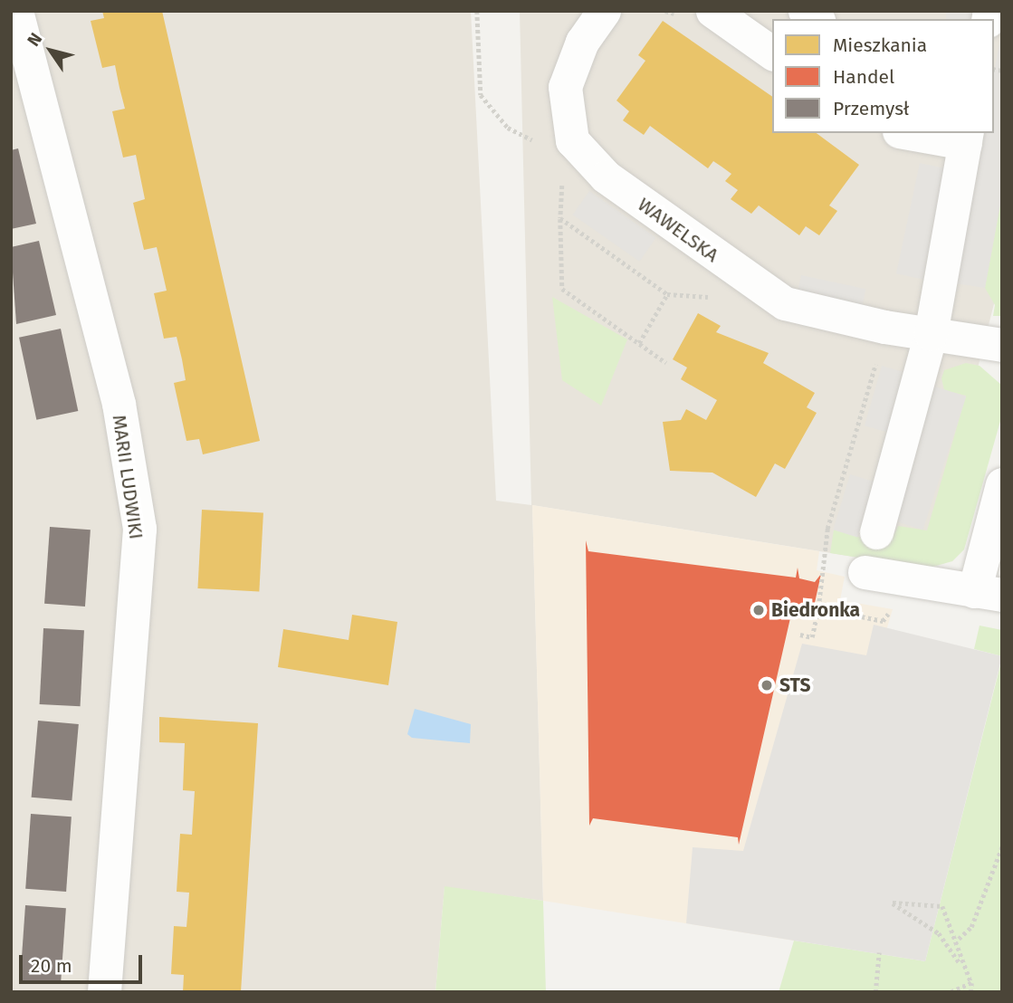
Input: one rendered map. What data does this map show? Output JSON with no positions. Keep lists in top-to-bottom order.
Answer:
{
  "streets": {
    "street": ["WAWELSKA", "MARII LUDWIKI"]
  },
  "places": ["Biedronka", "STS"],
  "legend": ["Mieszkania", "Handel", "Przemysł"],
  "scale_bar": "20 m",
  "north": "top left"
}
